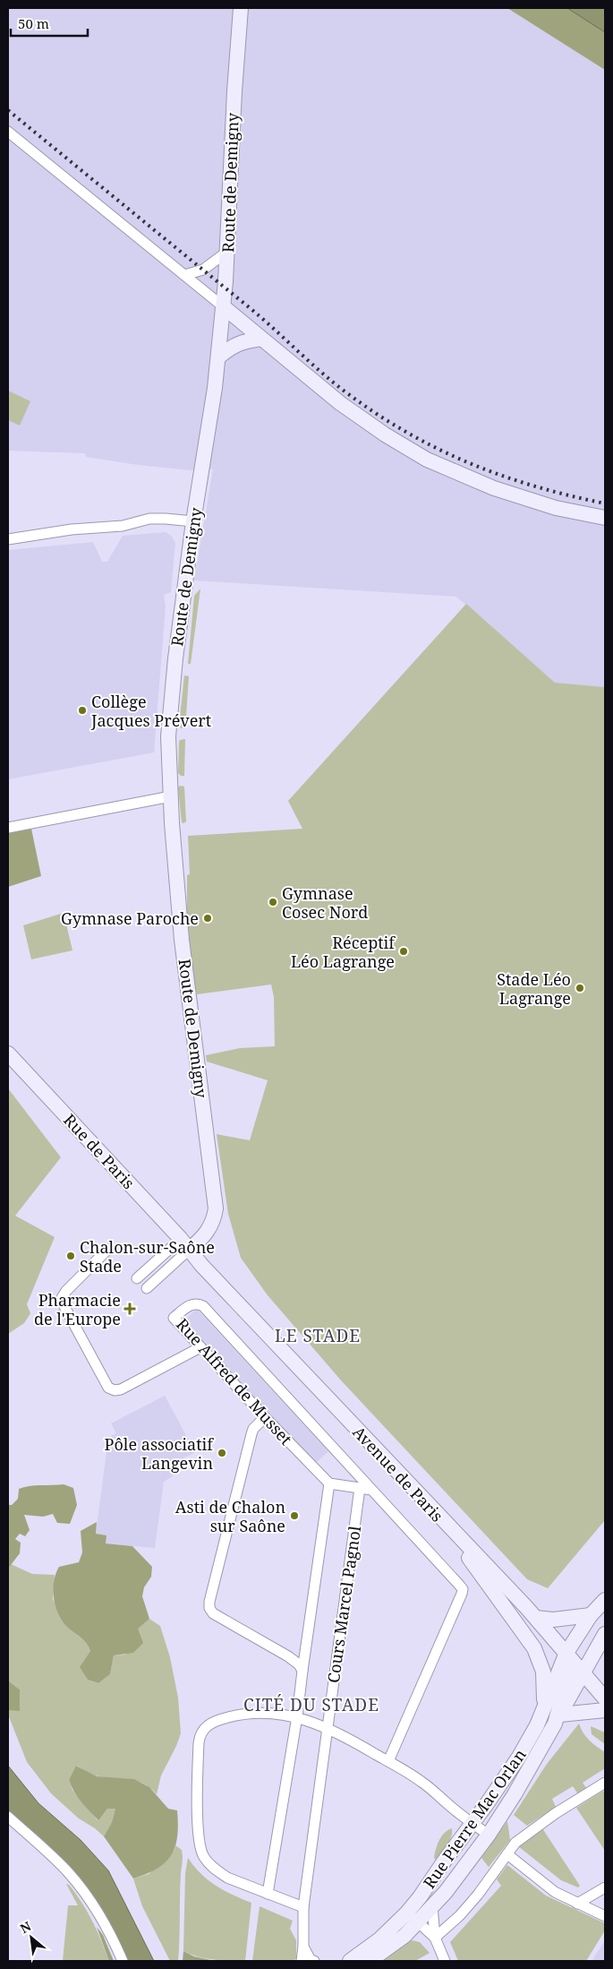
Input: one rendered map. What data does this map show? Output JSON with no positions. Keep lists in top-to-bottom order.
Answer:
{
  "streets": {
    "main road": [
      "Route de Demigny",
      "Rue de Paris",
      "Avenue de Paris",
      "Rue Pierre Mac Orlan"
    ],
    "street": ["Rue Alfred de Musset", "Cours Marcel Pagnol"]
  },
  "crossings": [
    ["Route de Demigny", "Rue de Paris"],
    ["Route de Demigny", "Avenue de Paris"],
    ["Rue de Paris", "Avenue de Paris"],
    ["Rue Alfred de Musset", "Cours Marcel Pagnol"],
    ["Avenue de Paris", "Rue Pierre Mac Orlan"]
  ],
  "districts": ["LE STADE", "CITÉ DU STADE"],
  "places": {
    "other": [
      "Collège Jacques Prévert",
      "Gymnase Cosec Nord",
      "Gymnase Paroche",
      "Réceptif Léo Lagrange",
      "Stade Léo Lagrange",
      "Chalon-sur-Saône Stade",
      "Pôle associatif Langevin",
      "Asti de Chalon sur Saône"
    ],
    "health": ["Pharmacie de l'Europe"]
  },
  "scale_bar": "50 m",
  "north": "top left"
}
